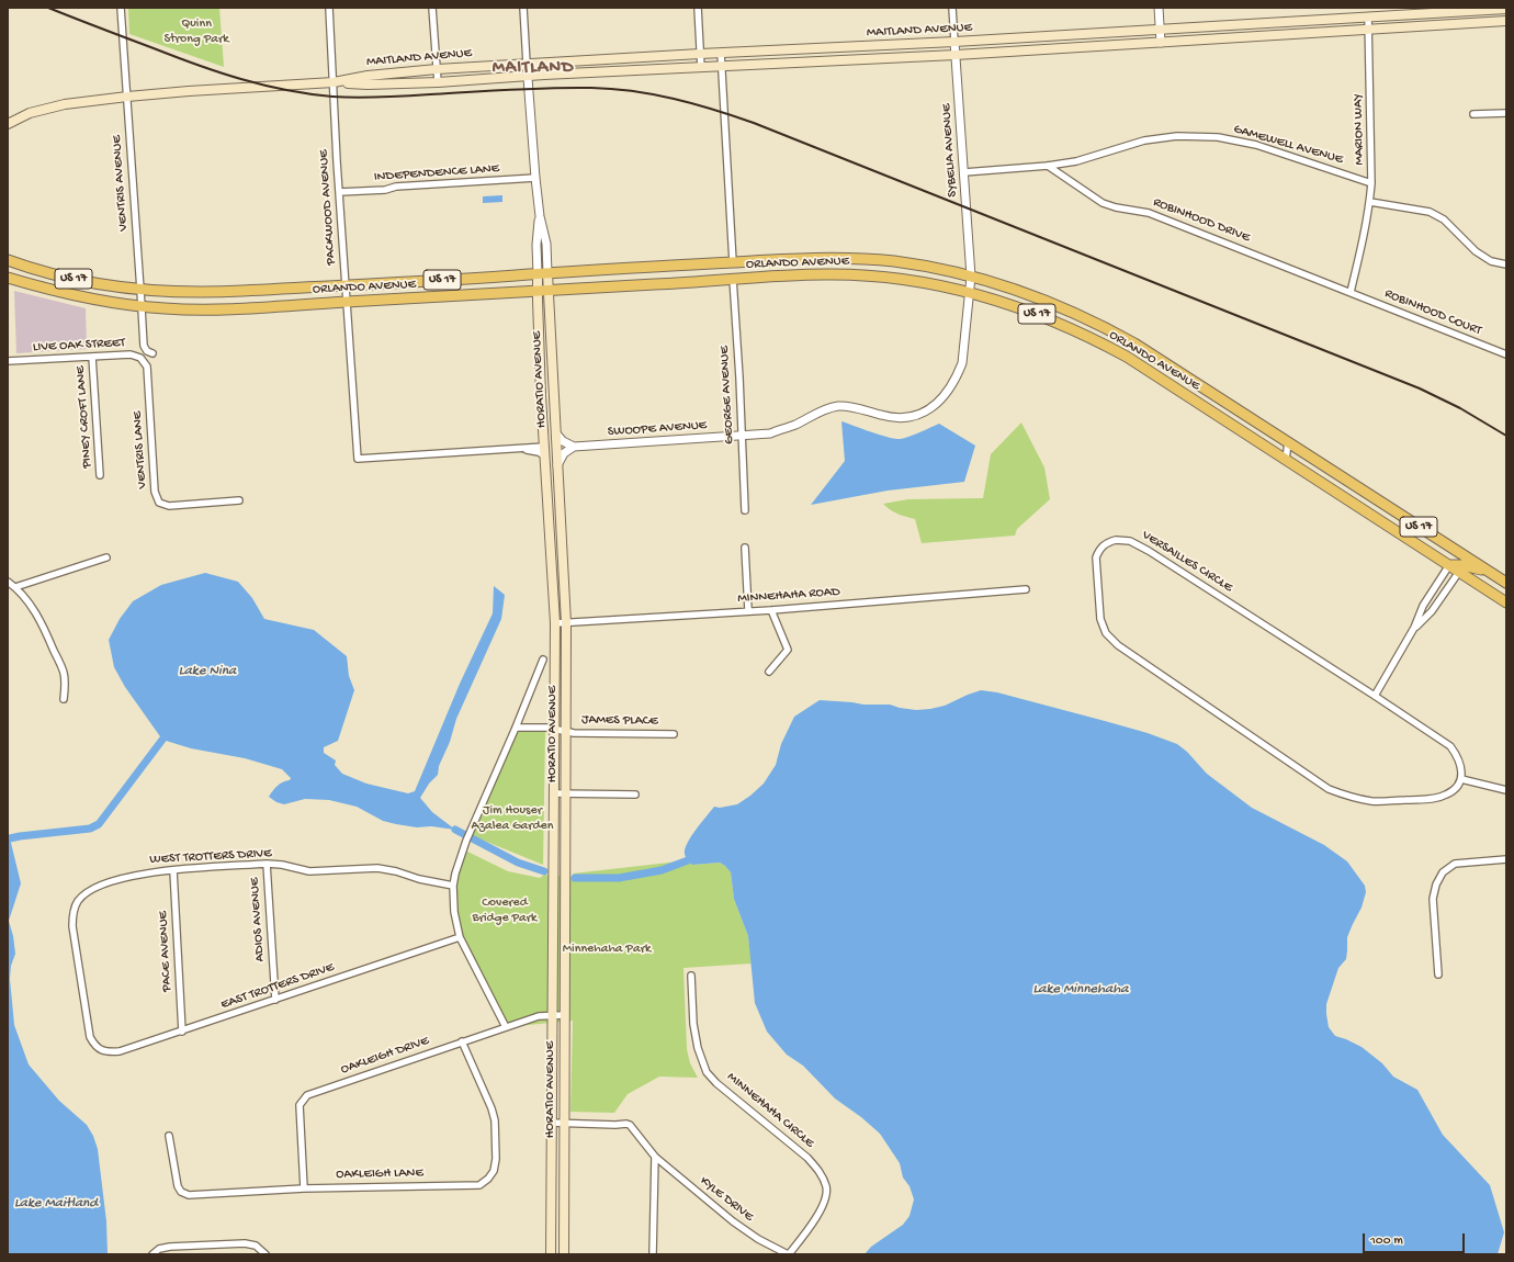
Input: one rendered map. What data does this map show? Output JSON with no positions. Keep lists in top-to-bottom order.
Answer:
{
  "streets": {
    "main road": [
      "MAITLAND AVENUE",
      "ORLANDO AVENUE",
      "US 17",
      "HORATIO AVENUE"
    ],
    "street": [
      "MARION WAY",
      "GAMEWELL AVENUE",
      "SYBELIA AVENUE",
      "INDEPENDENCE LANE",
      "VENTRIS AVENUE",
      "PACKWOOD AVENUE",
      "ROBINHOOD DRIVE",
      "ROBINHOOD COURT",
      "LIVE OAK STREET",
      "GEORGE AVENUE",
      "PINEY CROFT LANE",
      "SWOOPE AVENUE",
      "VENTRIS LANE",
      "VERSAILLES CIRCLE",
      "MINNEHAHA ROAD",
      "JAMES PLACE",
      "WEST TROTTERS DRIVE",
      "ADIOS AVENUE",
      "PACE AVENUE",
      "EAST TROTTERS DRIVE",
      "OAKLEIGH DRIVE",
      "MINNEHAHA CIRCLE",
      "OAKLEIGH LANE",
      "KYLE DRIVE"
    ]
  },
  "crossings": [
    ["MAITLAND AVENUE", "MARION WAY"],
    ["MAITLAND AVENUE", "SYBELIA AVENUE"],
    ["MAITLAND AVENUE", "VENTRIS AVENUE"],
    ["MAITLAND AVENUE", "PACKWOOD AVENUE"],
    ["MAITLAND AVENUE", "HORATIO AVENUE"],
    ["MARION WAY", "GAMEWELL AVENUE"],
    ["MARION WAY", "ROBINHOOD DRIVE"],
    ["MARION WAY", "ROBINHOOD COURT"],
    ["GAMEWELL AVENUE", "SYBELIA AVENUE"],
    ["GAMEWELL AVENUE", "ROBINHOOD DRIVE"],
    ["SYBELIA AVENUE", "ORLANDO AVENUE"],
    ["SYBELIA AVENUE", "SWOOPE AVENUE"],
    ["INDEPENDENCE LANE", "PACKWOOD AVENUE"],
    ["INDEPENDENCE LANE", "HORATIO AVENUE"],
    ["VENTRIS AVENUE", "ORLANDO AVENUE"],
    ["PACKWOOD AVENUE", "ORLANDO AVENUE"],
    ["PACKWOOD AVENUE", "HORATIO AVENUE"],
    ["ROBINHOOD DRIVE", "ROBINHOOD COURT"],
    ["ORLANDO AVENUE", "HORATIO AVENUE"],
    ["ORLANDO AVENUE", "GEORGE AVENUE"],
    ["ORLANDO AVENUE", "SWOOPE AVENUE"],
    ["LIVE OAK STREET", "PINEY CROFT LANE"],
    ["LIVE OAK STREET", "VENTRIS LANE"],
    ["HORATIO AVENUE", "MINNEHAHA ROAD"],
    ["HORATIO AVENUE", "JAMES PLACE"],
    ["HORATIO AVENUE", "OAKLEIGH DRIVE"],
    ["GEORGE AVENUE", "SWOOPE AVENUE"],
    ["WEST TROTTERS DRIVE", "ADIOS AVENUE"],
    ["WEST TROTTERS DRIVE", "PACE AVENUE"],
    ["WEST TROTTERS DRIVE", "EAST TROTTERS DRIVE"],
    ["ADIOS AVENUE", "EAST TROTTERS DRIVE"],
    ["PACE AVENUE", "EAST TROTTERS DRIVE"],
    ["OAKLEIGH DRIVE", "OAKLEIGH LANE"],
    ["MINNEHAHA CIRCLE", "KYLE DRIVE"]
  ],
  "districts": ["MAITLAND"],
  "water": ["Lake Nina", "Lake Minnehaha", "Lake Maitland"],
  "parks": [
    "Quinn Strong Park",
    "Jim Houser Azalea Garden",
    "Covered Bridge Park",
    "Minnehaha Park"
  ],
  "scale_bar": "100 m"
}
